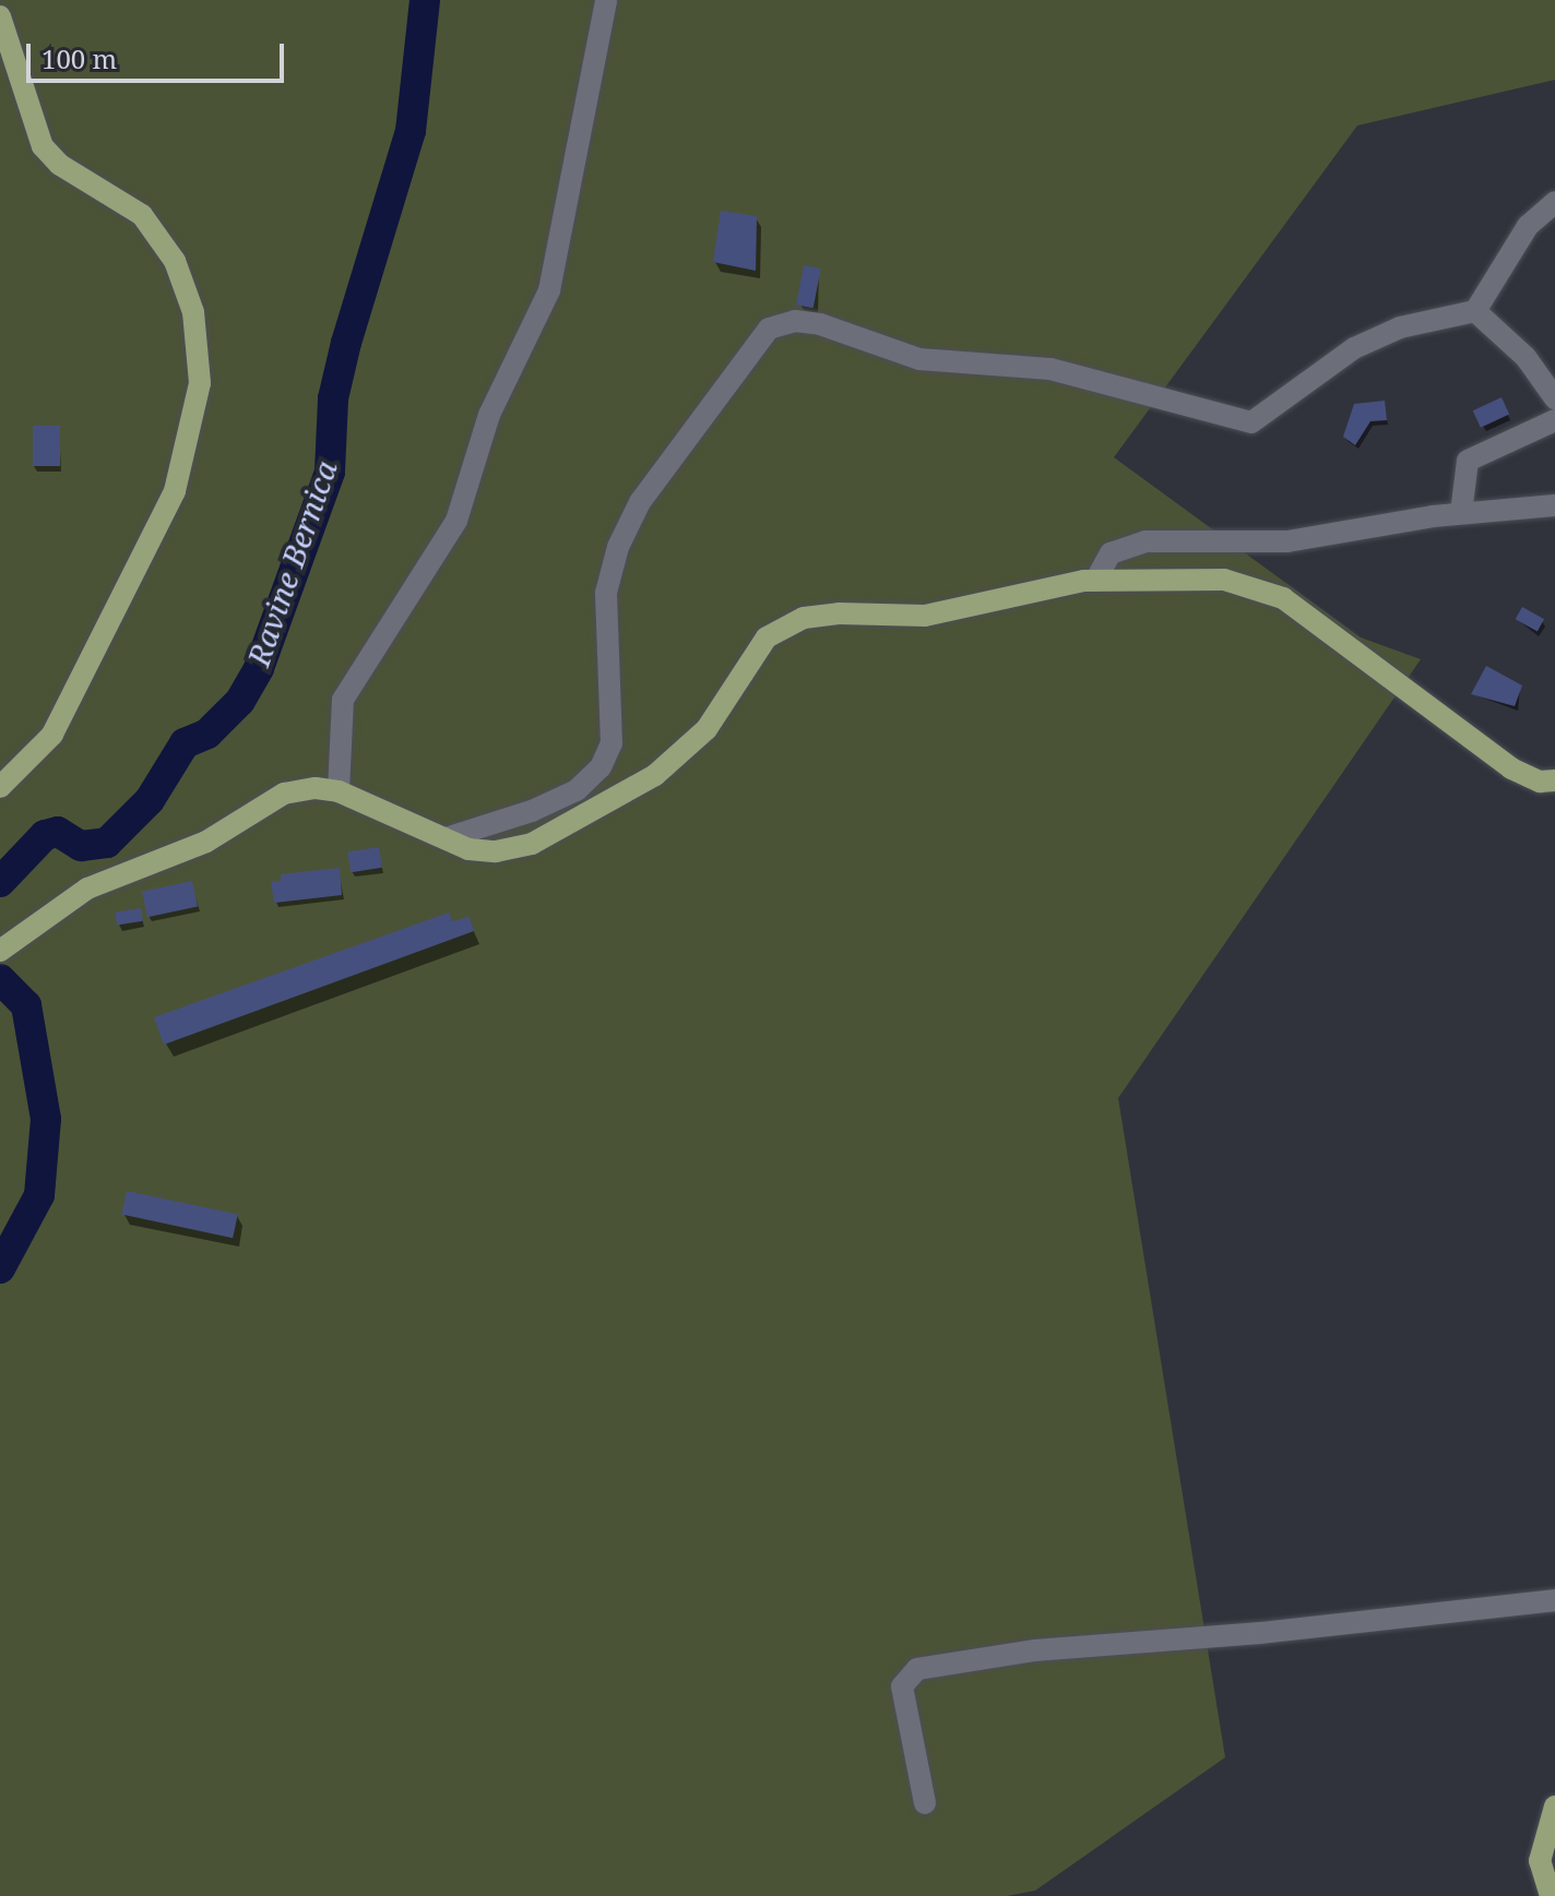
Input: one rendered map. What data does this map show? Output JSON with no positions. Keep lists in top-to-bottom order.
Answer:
{
  "water": ["Ravine Bernica"],
  "scale_bar": "100 m"
}
